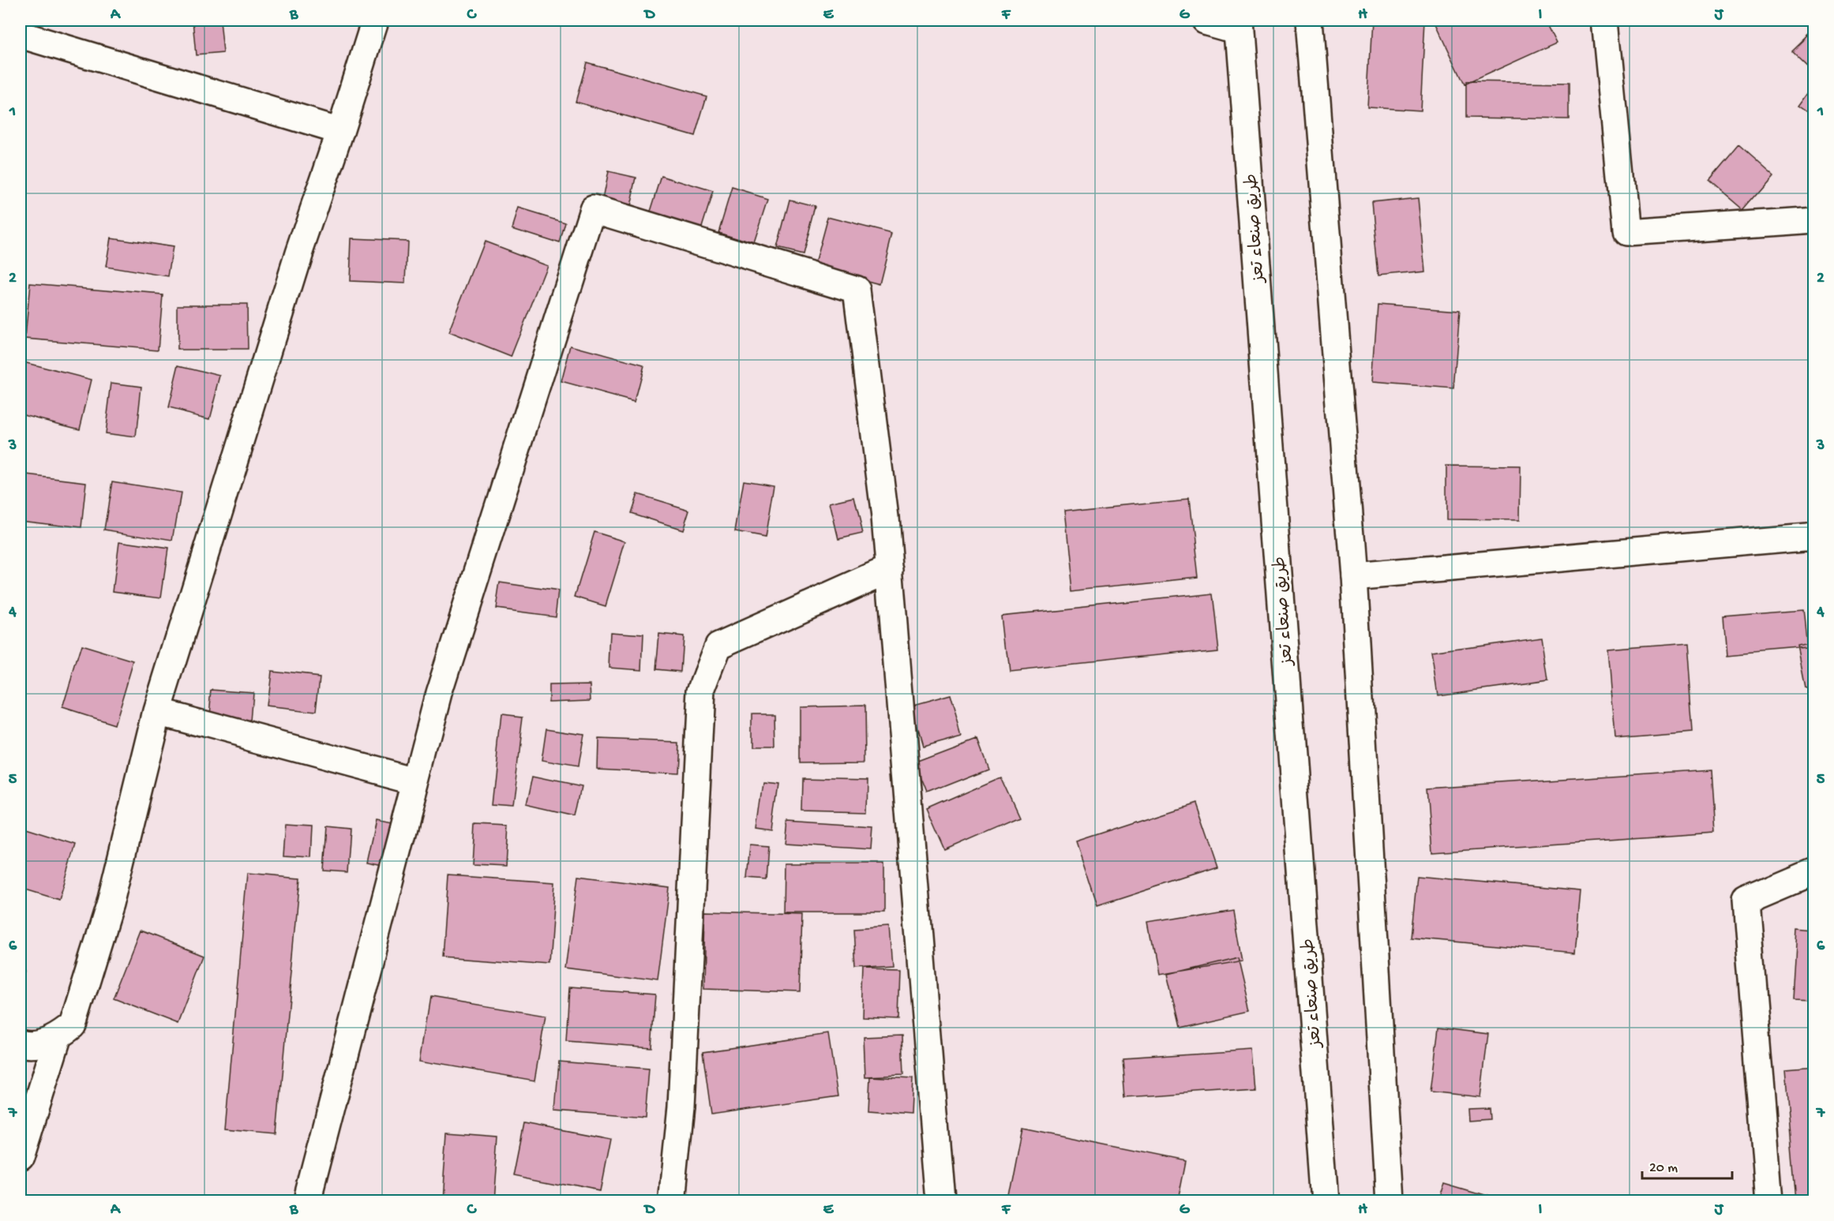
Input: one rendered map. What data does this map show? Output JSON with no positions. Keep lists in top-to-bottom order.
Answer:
{
  "streets": {
    "main road": ["طريق صنعاء تعز"]
  },
  "scale_bar": "20 m",
  "grid": {
    "columns": [
      "A",
      "B",
      "C",
      "D",
      "E",
      "F",
      "G",
      "H",
      "I",
      "J"
    ],
    "rows": [
      "1",
      "2",
      "3",
      "4",
      "5",
      "6",
      "7"
    ]
  }
}
